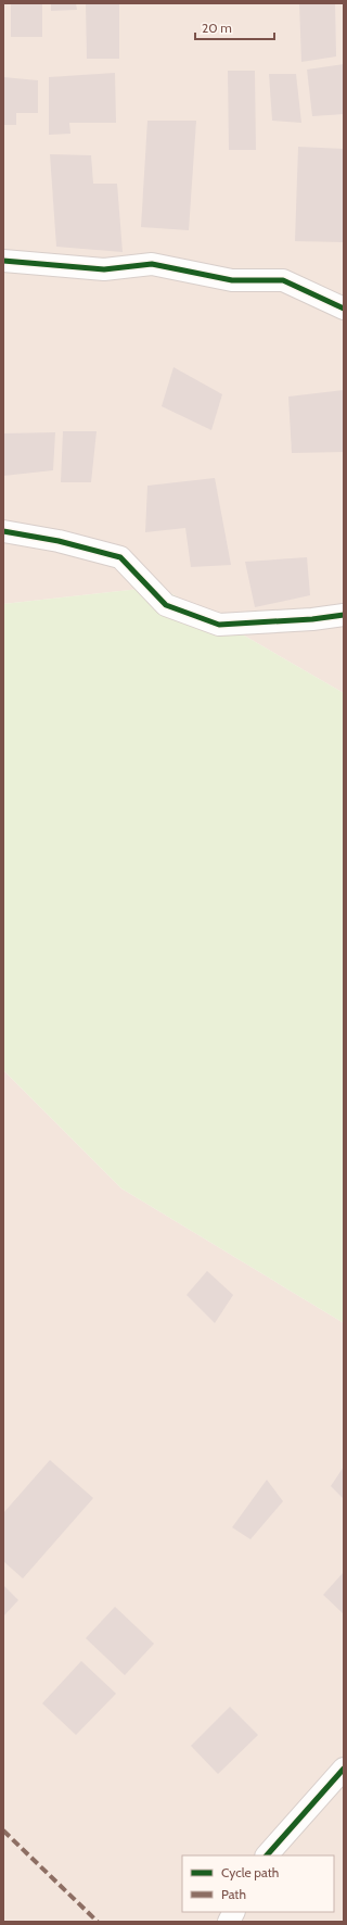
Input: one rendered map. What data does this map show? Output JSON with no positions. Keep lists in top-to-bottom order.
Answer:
{
  "legend": ["Cycle path", "Path"],
  "scale_bar": "20 m"
}
